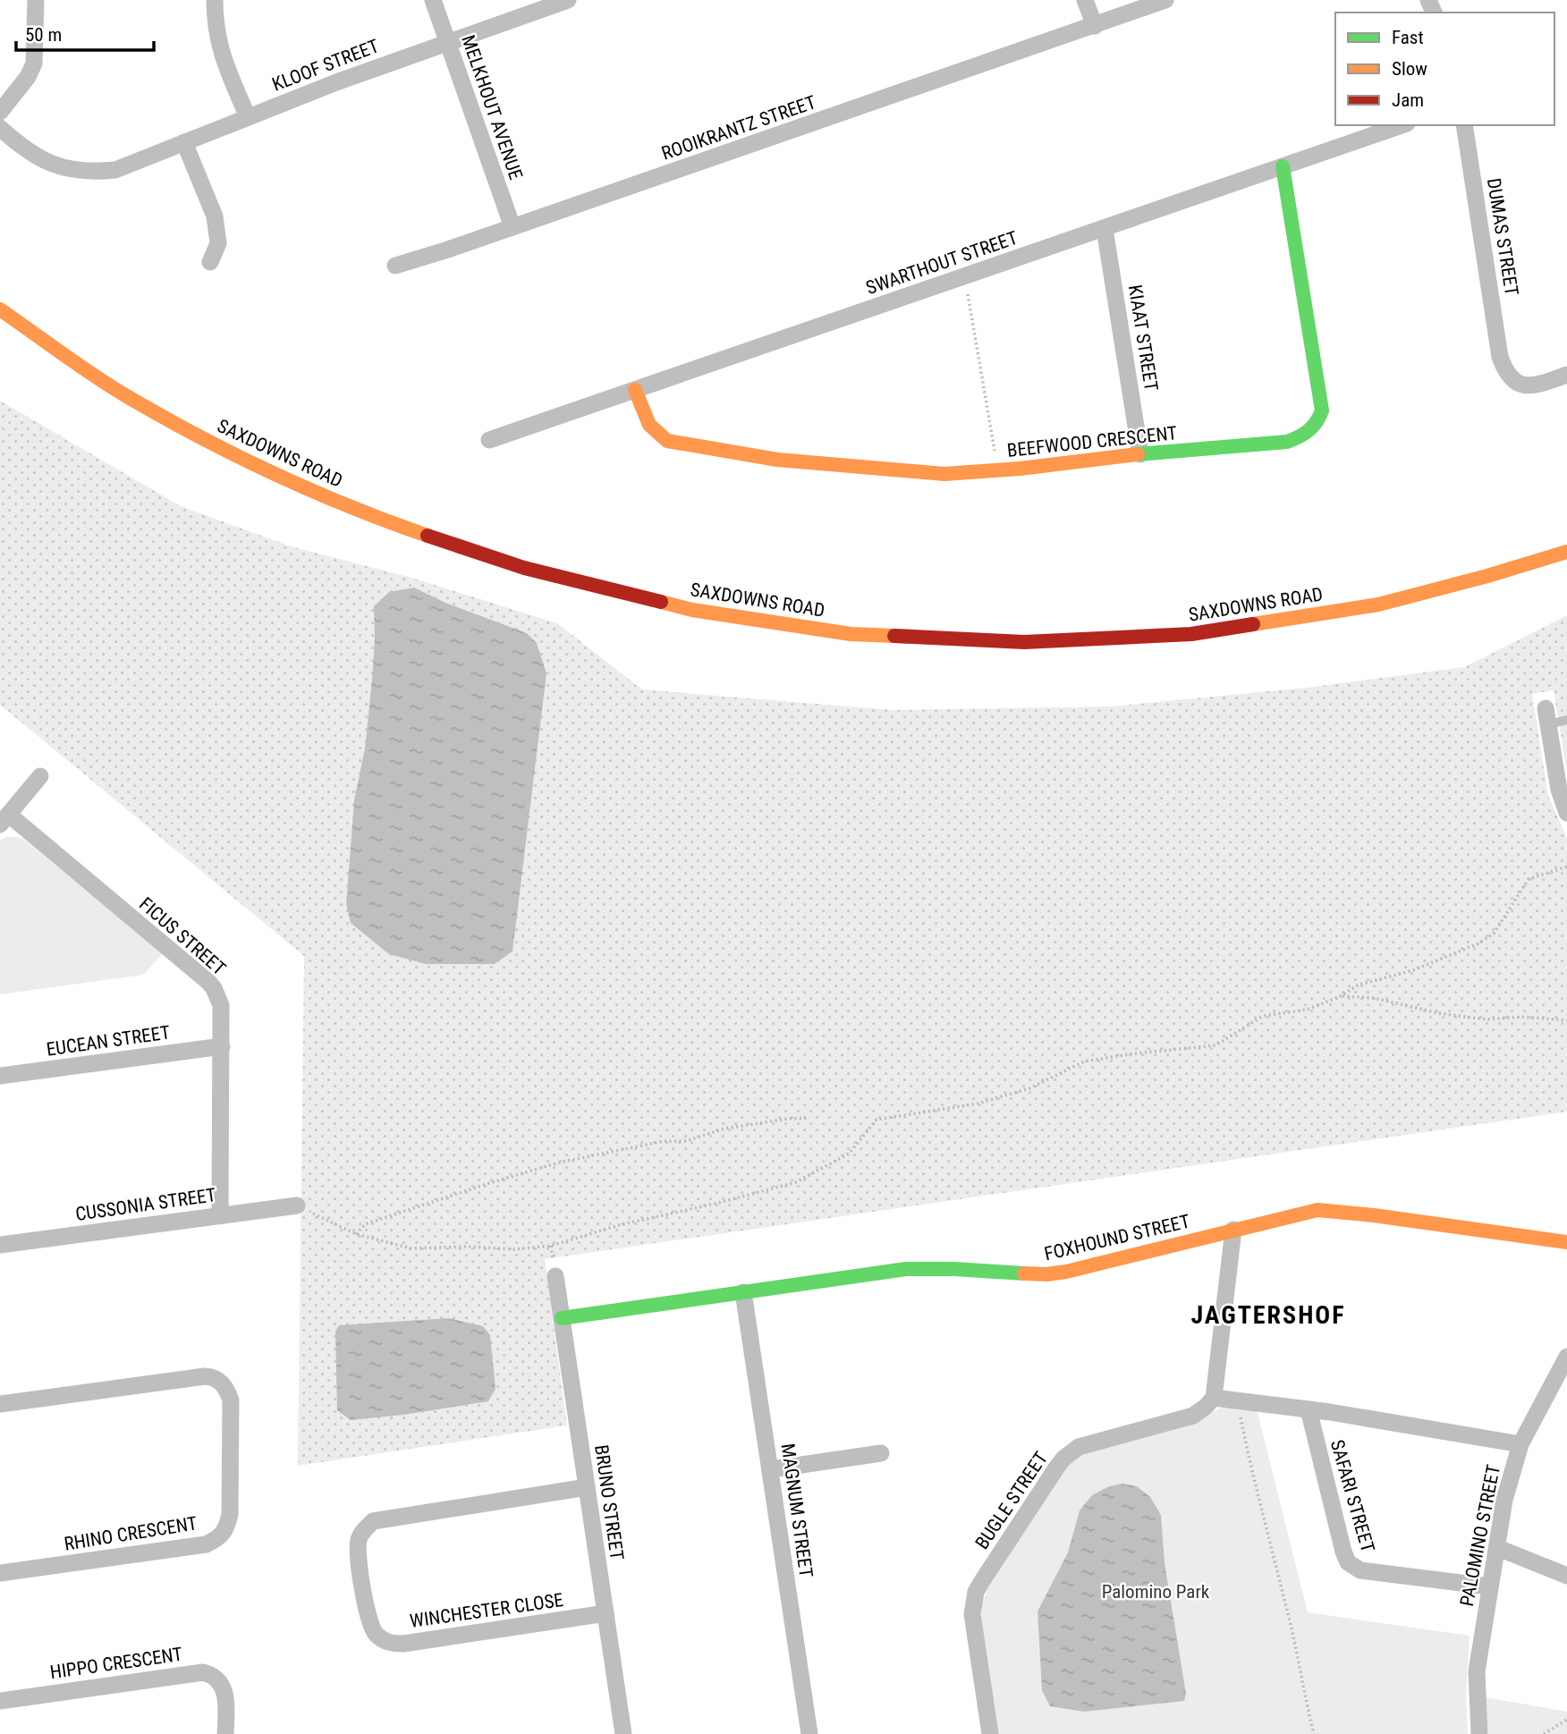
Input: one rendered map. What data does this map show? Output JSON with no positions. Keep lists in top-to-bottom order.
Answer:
{
  "streets": {
    "street": [
      "KLOOF STREET",
      "MELKHOUT AVENUE",
      "ROOIKRANTZ STREET",
      "DUMAS STREET",
      "SWARTHOUT STREET",
      "KIAAT STREET",
      "BEEFWOOD CRESCENT",
      "SAXDOWNS ROAD",
      "FICUS STREET",
      "EUCEAN STREET",
      "CUSSONIA STREET",
      "FOXHOUND STREET",
      "SAFARI STREET",
      "BUGLE STREET",
      "BRUNO STREET",
      "MAGNUM STREET",
      "RHINO CRESCENT",
      "PALOMINO STREET",
      "WINCHESTER CLOSE",
      "HIPPO CRESCENT"
    ]
  },
  "crossings": [
    ["KLOOF STREET", "MELKHOUT AVENUE"],
    ["MELKHOUT AVENUE", "ROOIKRANTZ STREET"],
    ["SWARTHOUT STREET", "KIAAT STREET"],
    ["SWARTHOUT STREET", "BEEFWOOD CRESCENT"],
    ["KIAAT STREET", "BEEFWOOD CRESCENT"],
    ["FICUS STREET", "EUCEAN STREET"],
    ["FICUS STREET", "CUSSONIA STREET"],
    ["FOXHOUND STREET", "BRUNO STREET"],
    ["FOXHOUND STREET", "MAGNUM STREET"],
    ["SAFARI STREET", "PALOMINO STREET"],
    ["BRUNO STREET", "WINCHESTER CLOSE"]
  ],
  "districts": ["JAGTERSHOF"],
  "parks": ["Palomino Park"],
  "legend": ["Fast", "Slow", "Jam"],
  "scale_bar": "50 m"
}
